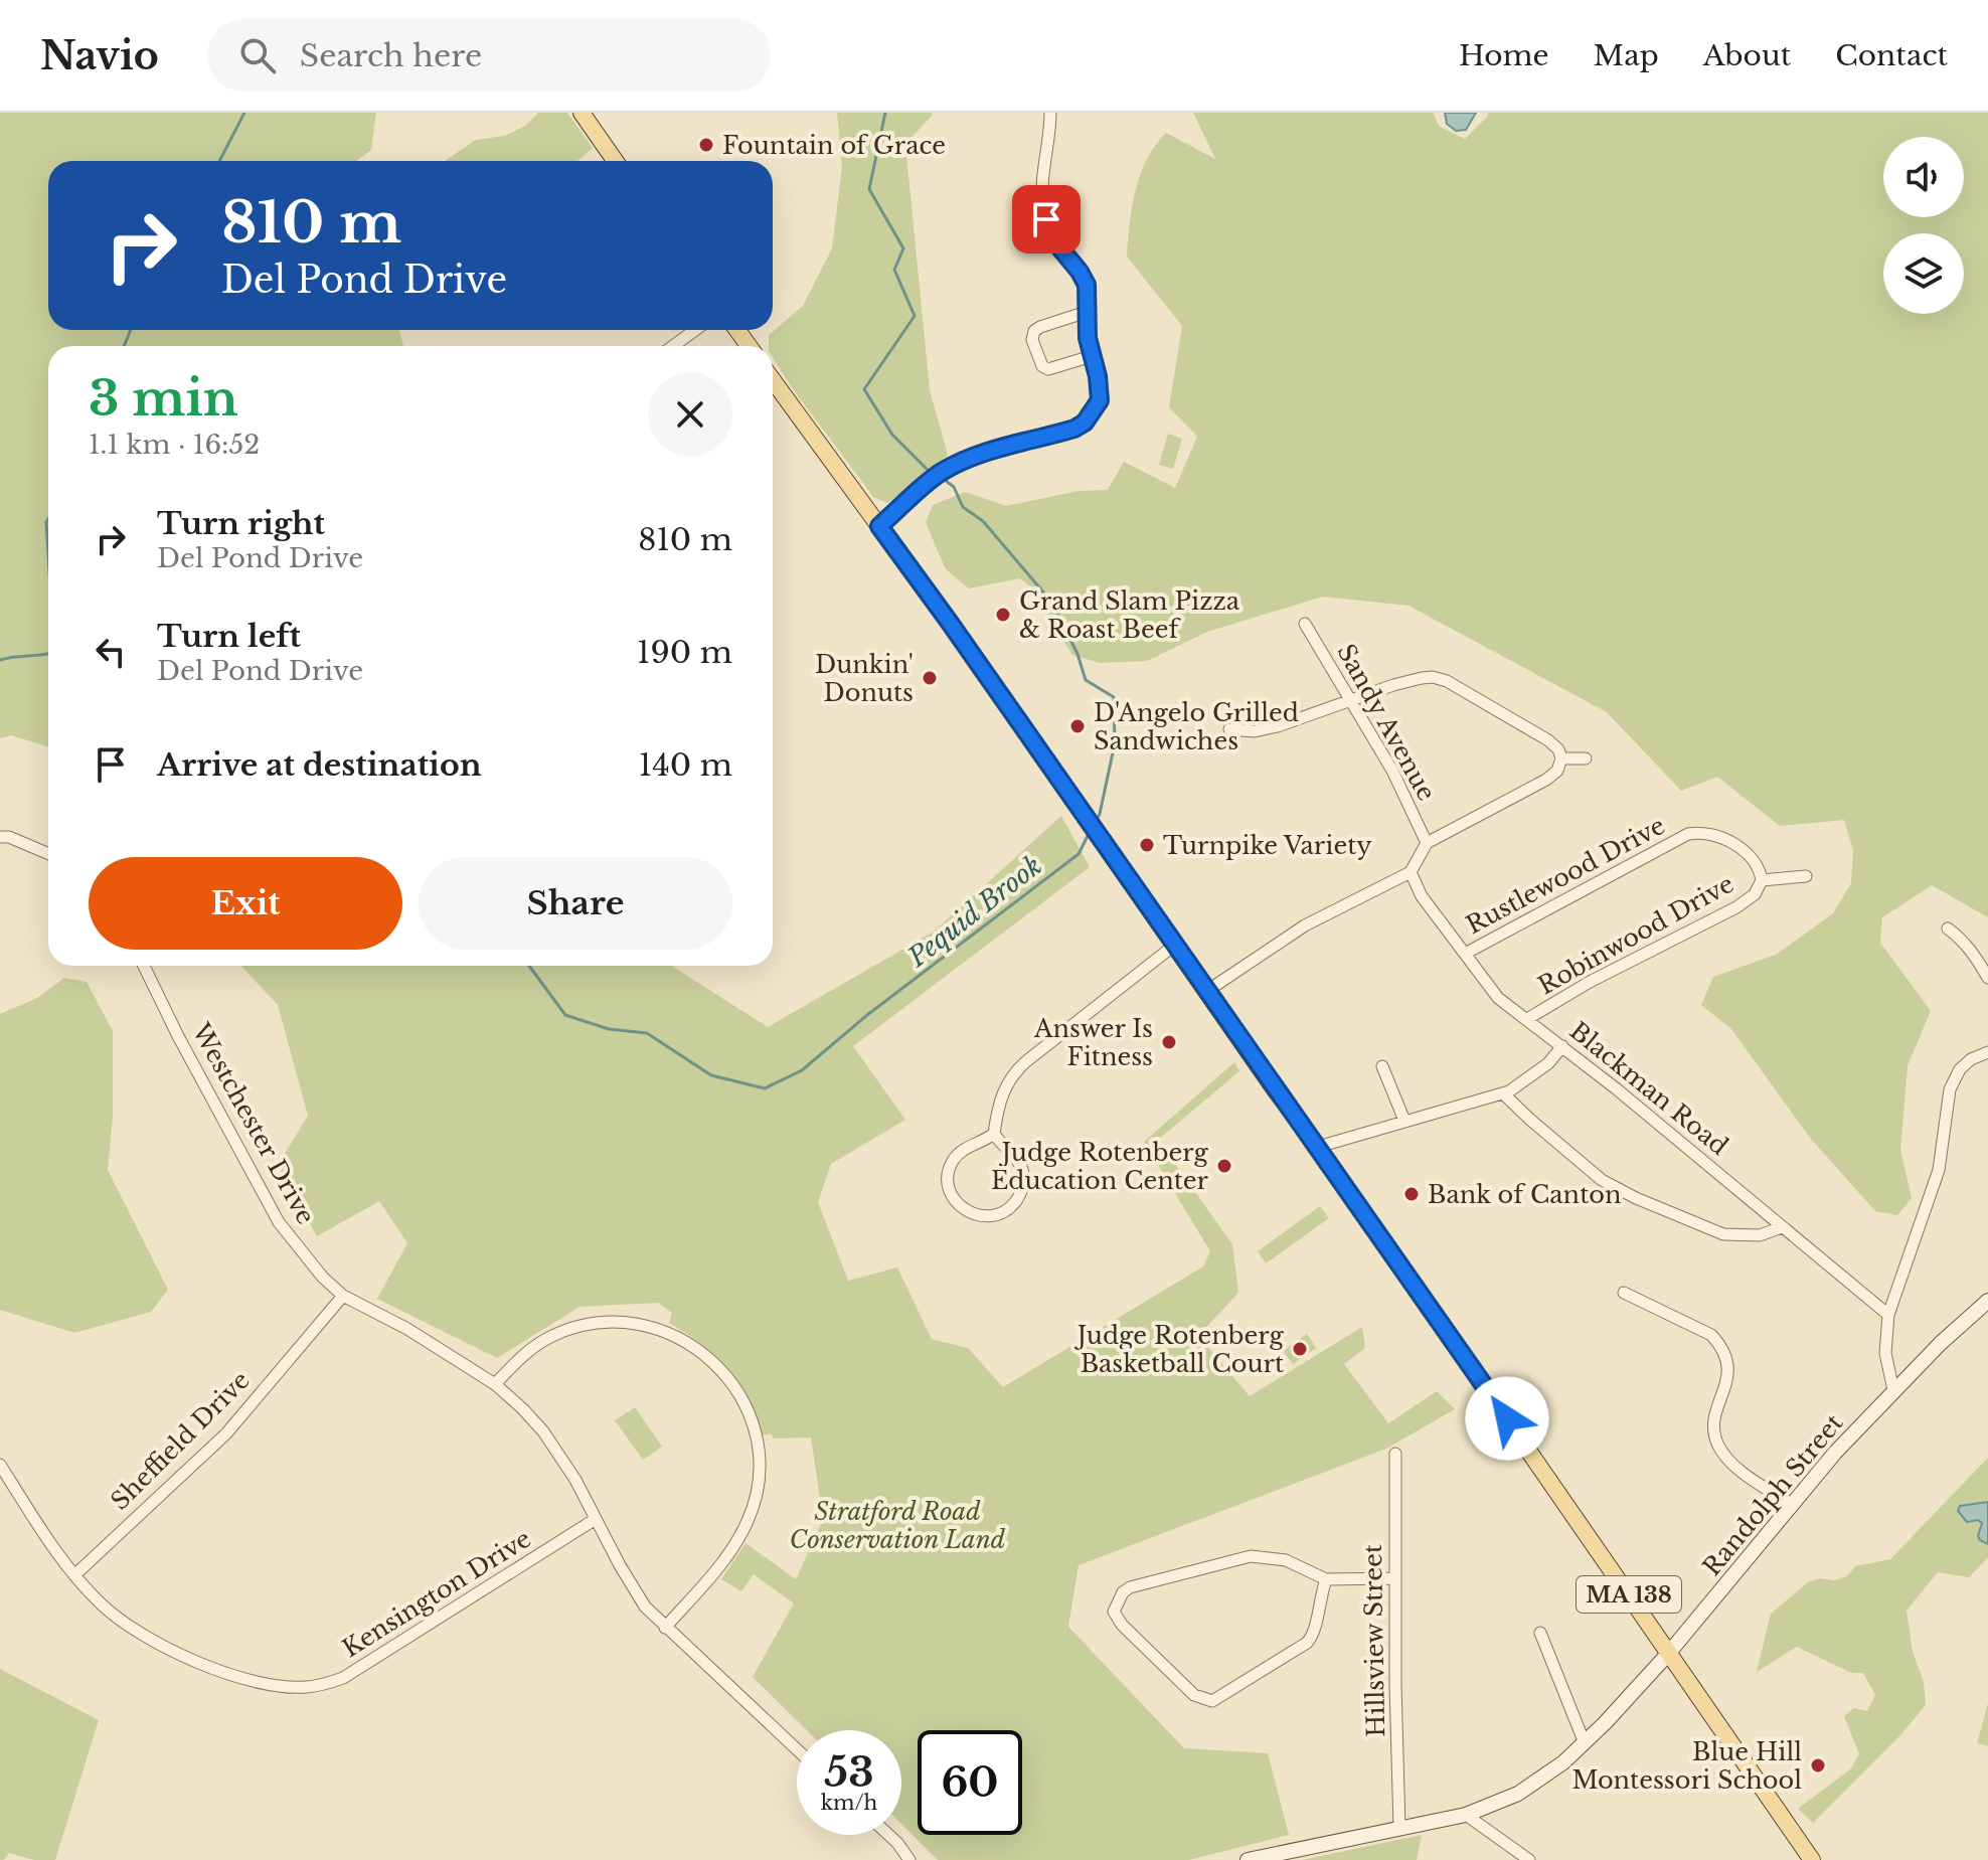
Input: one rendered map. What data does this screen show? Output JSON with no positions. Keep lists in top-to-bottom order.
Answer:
{
  "streets": {
    "main road": ["Randolph Street", "MA 138"],
    "street": [
      "Sandy Avenue",
      "Rustlewood Drive",
      "Robinwood Drive",
      "Blackman Road",
      "Westchester Drive",
      "Sheffield Drive",
      "Kensington Drive",
      "Hillsview Street"
    ]
  },
  "crossings": [
    ["Rustlewood Drive", "Robinwood Drive"],
    ["Rustlewood Drive", "Blackman Road"],
    ["Robinwood Drive", "Blackman Road"],
    ["Westchester Drive", "Sheffield Drive"],
    ["Westchester Drive", "Kensington Drive"],
    ["Sheffield Drive", "Kensington Drive"],
    ["Randolph Street", "MA 138"],
    ["Randolph Street", "Hillsview Street"]
  ],
  "water": ["Pequid Brook"],
  "parks": ["Stratford Road Conservation Land"],
  "places": [
    "Fountain of Grace",
    "Grand Slam Pizza & Roast Beef",
    "Dunkin' Donuts",
    "D'Angelo Grilled Sandwiches",
    "Turnpike Variety",
    "Answer Is Fitness",
    "Judge Rotenberg Education Center",
    "Bank of Canton",
    "Judge Rotenberg Basketball Court",
    "Blue Hill Montessori School"
  ],
  "page": {
    "header": "Navio",
    "search": "Search here",
    "nav": [
      "Home",
      "Map",
      "About",
      "Contact"
    ],
    "turn": ["810 m", "Del Pond Drive"],
    "heading": ["3 min", "1.1 km · 16:52"],
    "list": [
      {
        "name": "Turn right",
        "note": "Del Pond Drive",
        "value": "810 m"
      },
      {
        "name": "Turn left",
        "note": "Del Pond Drive",
        "value": "190 m"
      },
      {
        "name": "Arrive at destination",
        "value": "140 m"
      }
    ],
    "buttons": ["Exit", "Share"],
    "speed": "53 km/h",
    "limit": "60"
  }
}
